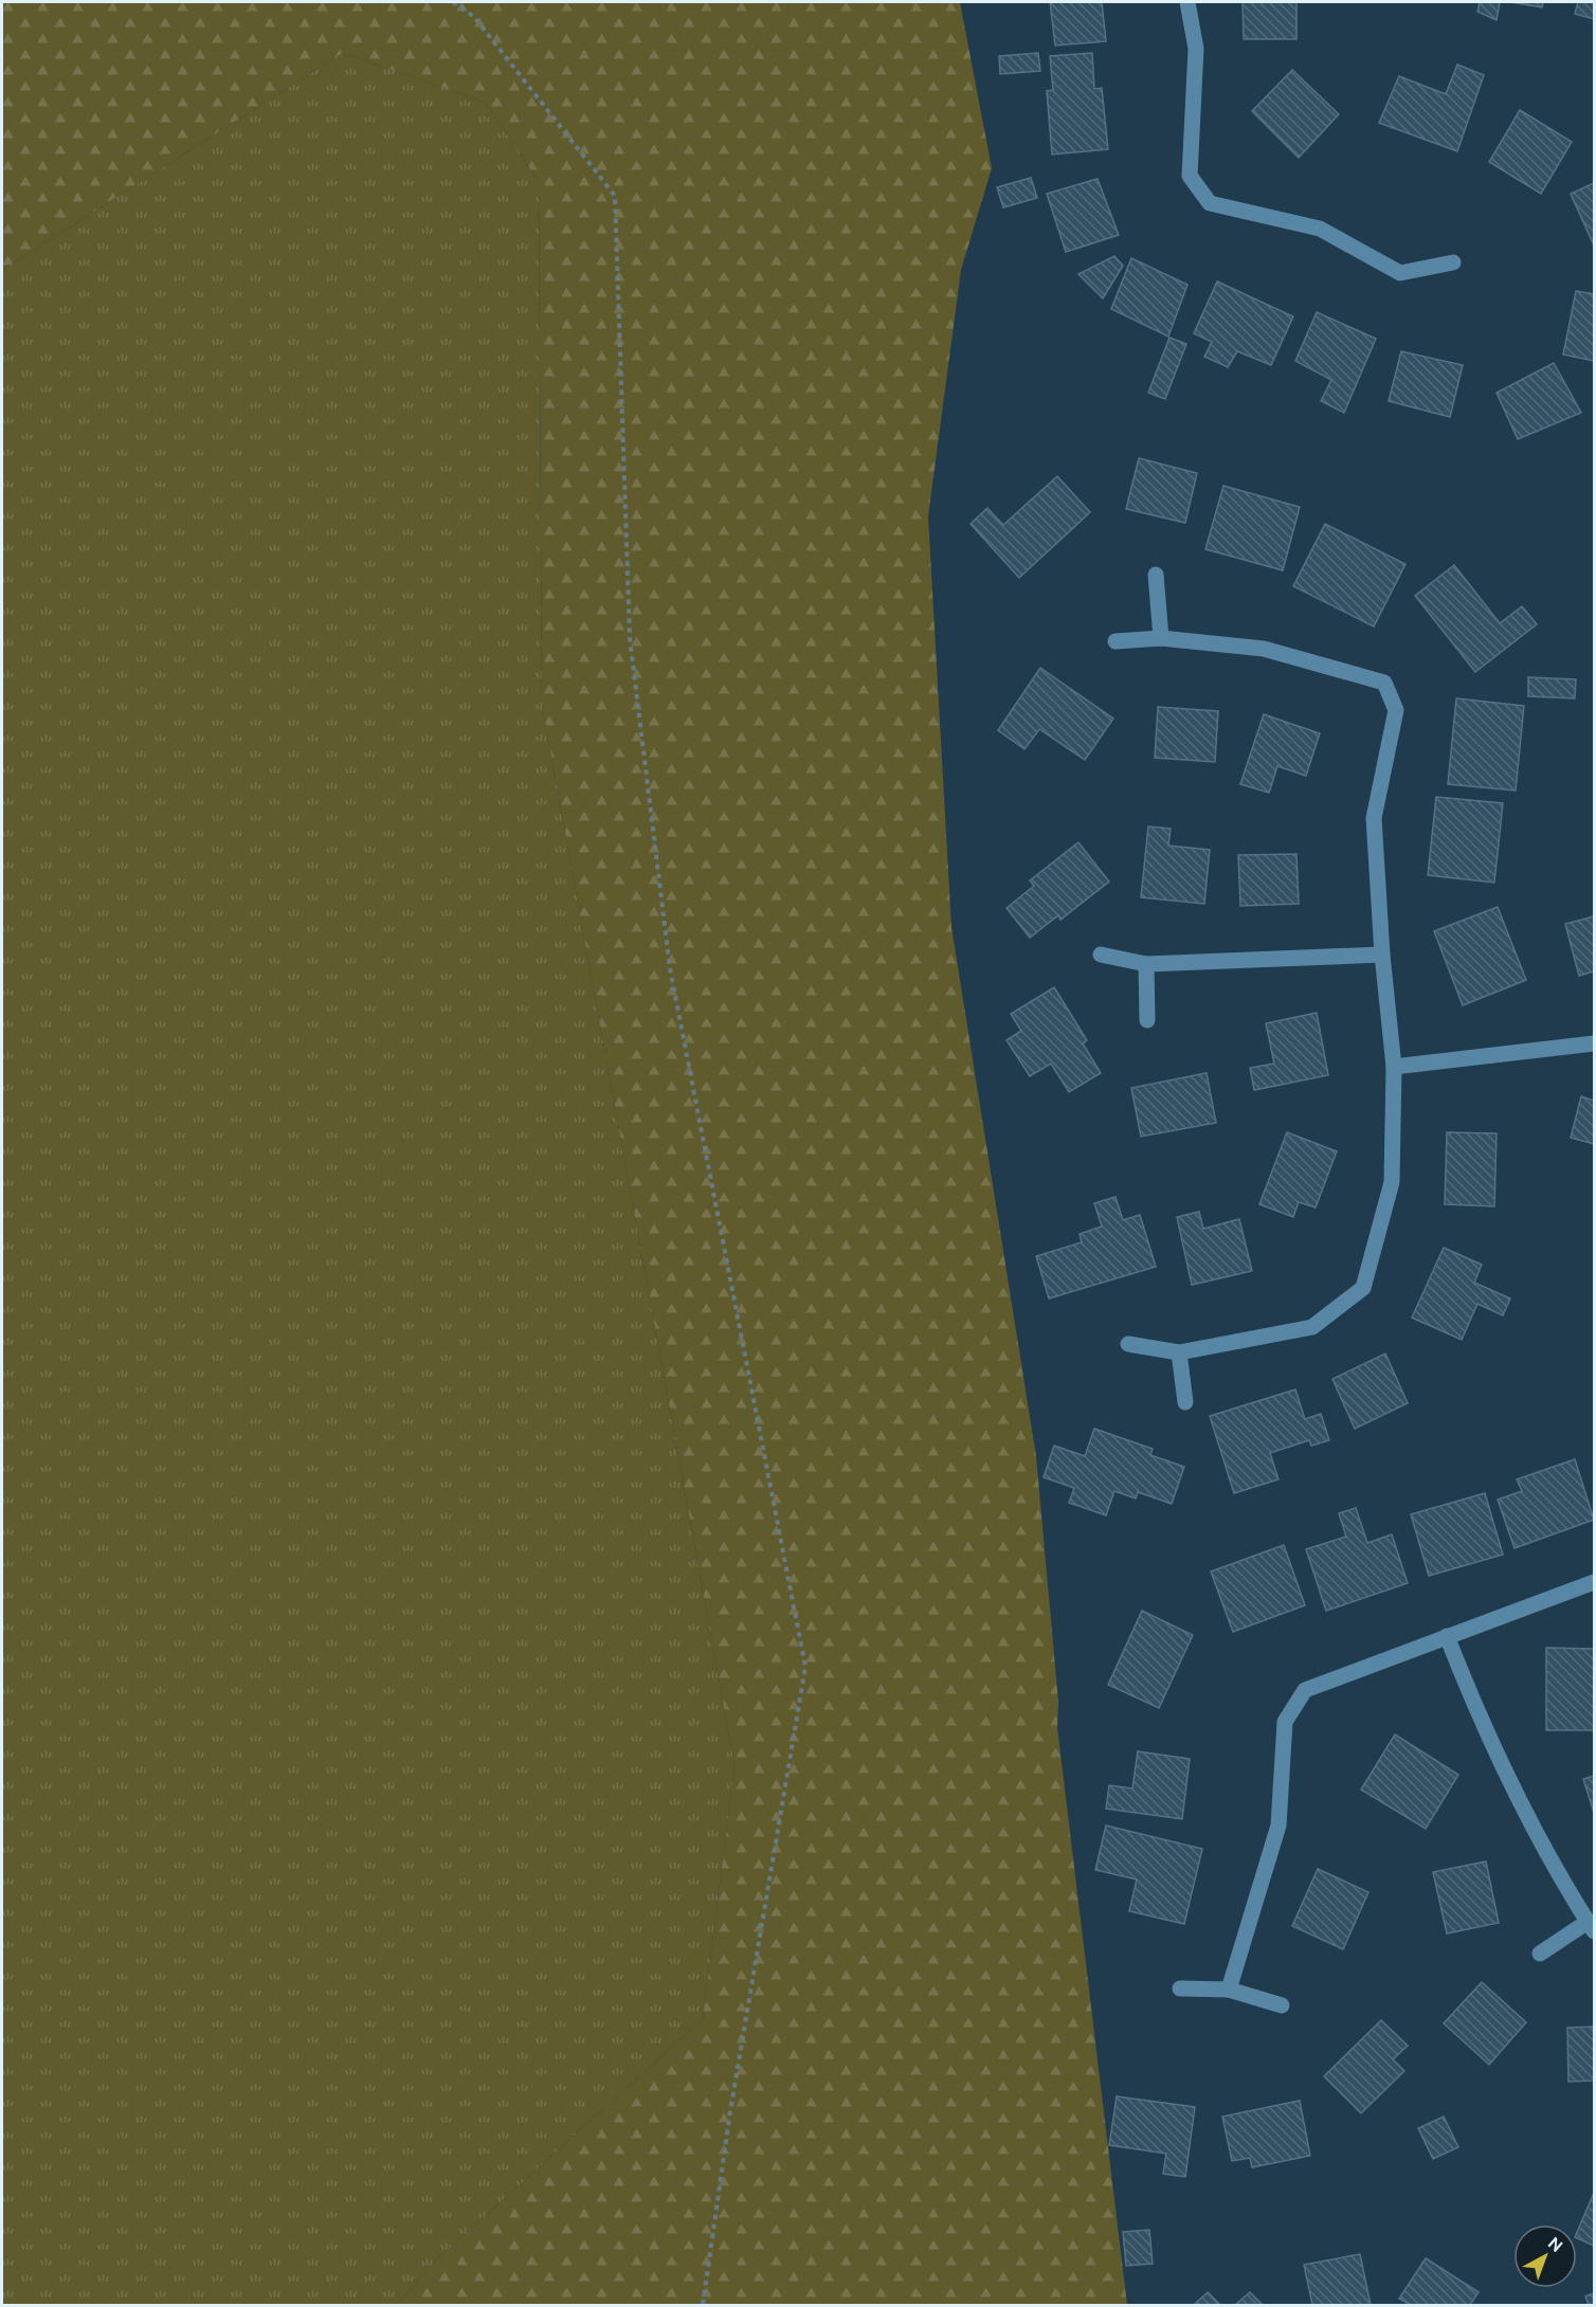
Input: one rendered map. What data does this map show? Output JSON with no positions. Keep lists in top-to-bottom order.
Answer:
{
  "north": "top right"
}
